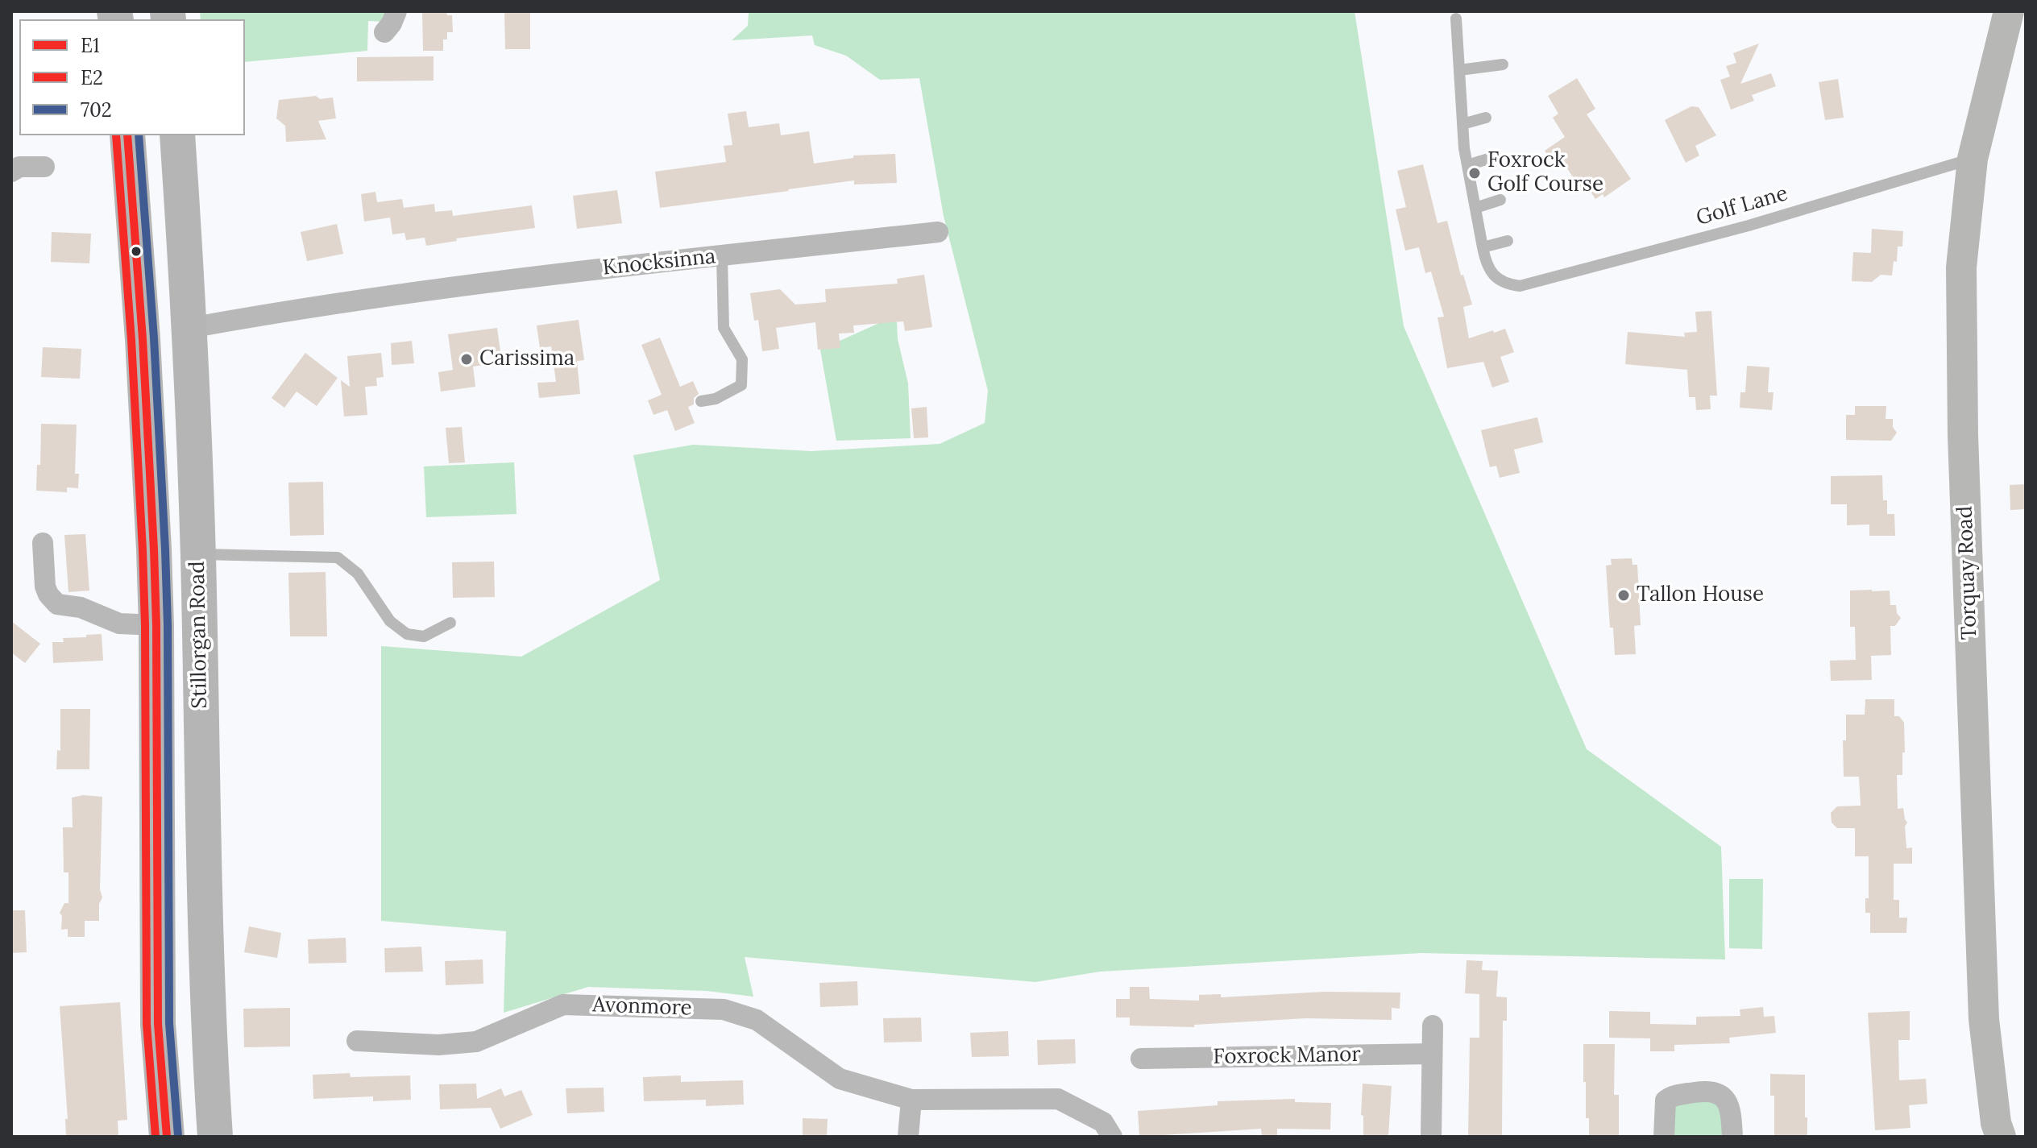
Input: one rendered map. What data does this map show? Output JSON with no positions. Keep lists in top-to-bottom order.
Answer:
{
  "streets": {
    "highway": ["Stillorgan Road"],
    "street": [
      "Knocksinna",
      "Torquay Road",
      "Avonmore",
      "Foxrock Manor"
    ],
    "lane": ["Golf Lane"]
  },
  "crossings": [
    ["Golf Lane", "Torquay Road"],
    ["Knocksinna", "Stillorgan Road"]
  ],
  "places": ["Foxrock Golf Course", "Carissima", "Tallon House"],
  "lines": ["transit line E1", "transit line E2", "transit line 702"],
  "legend": ["E1", "E2", "702"]
}
